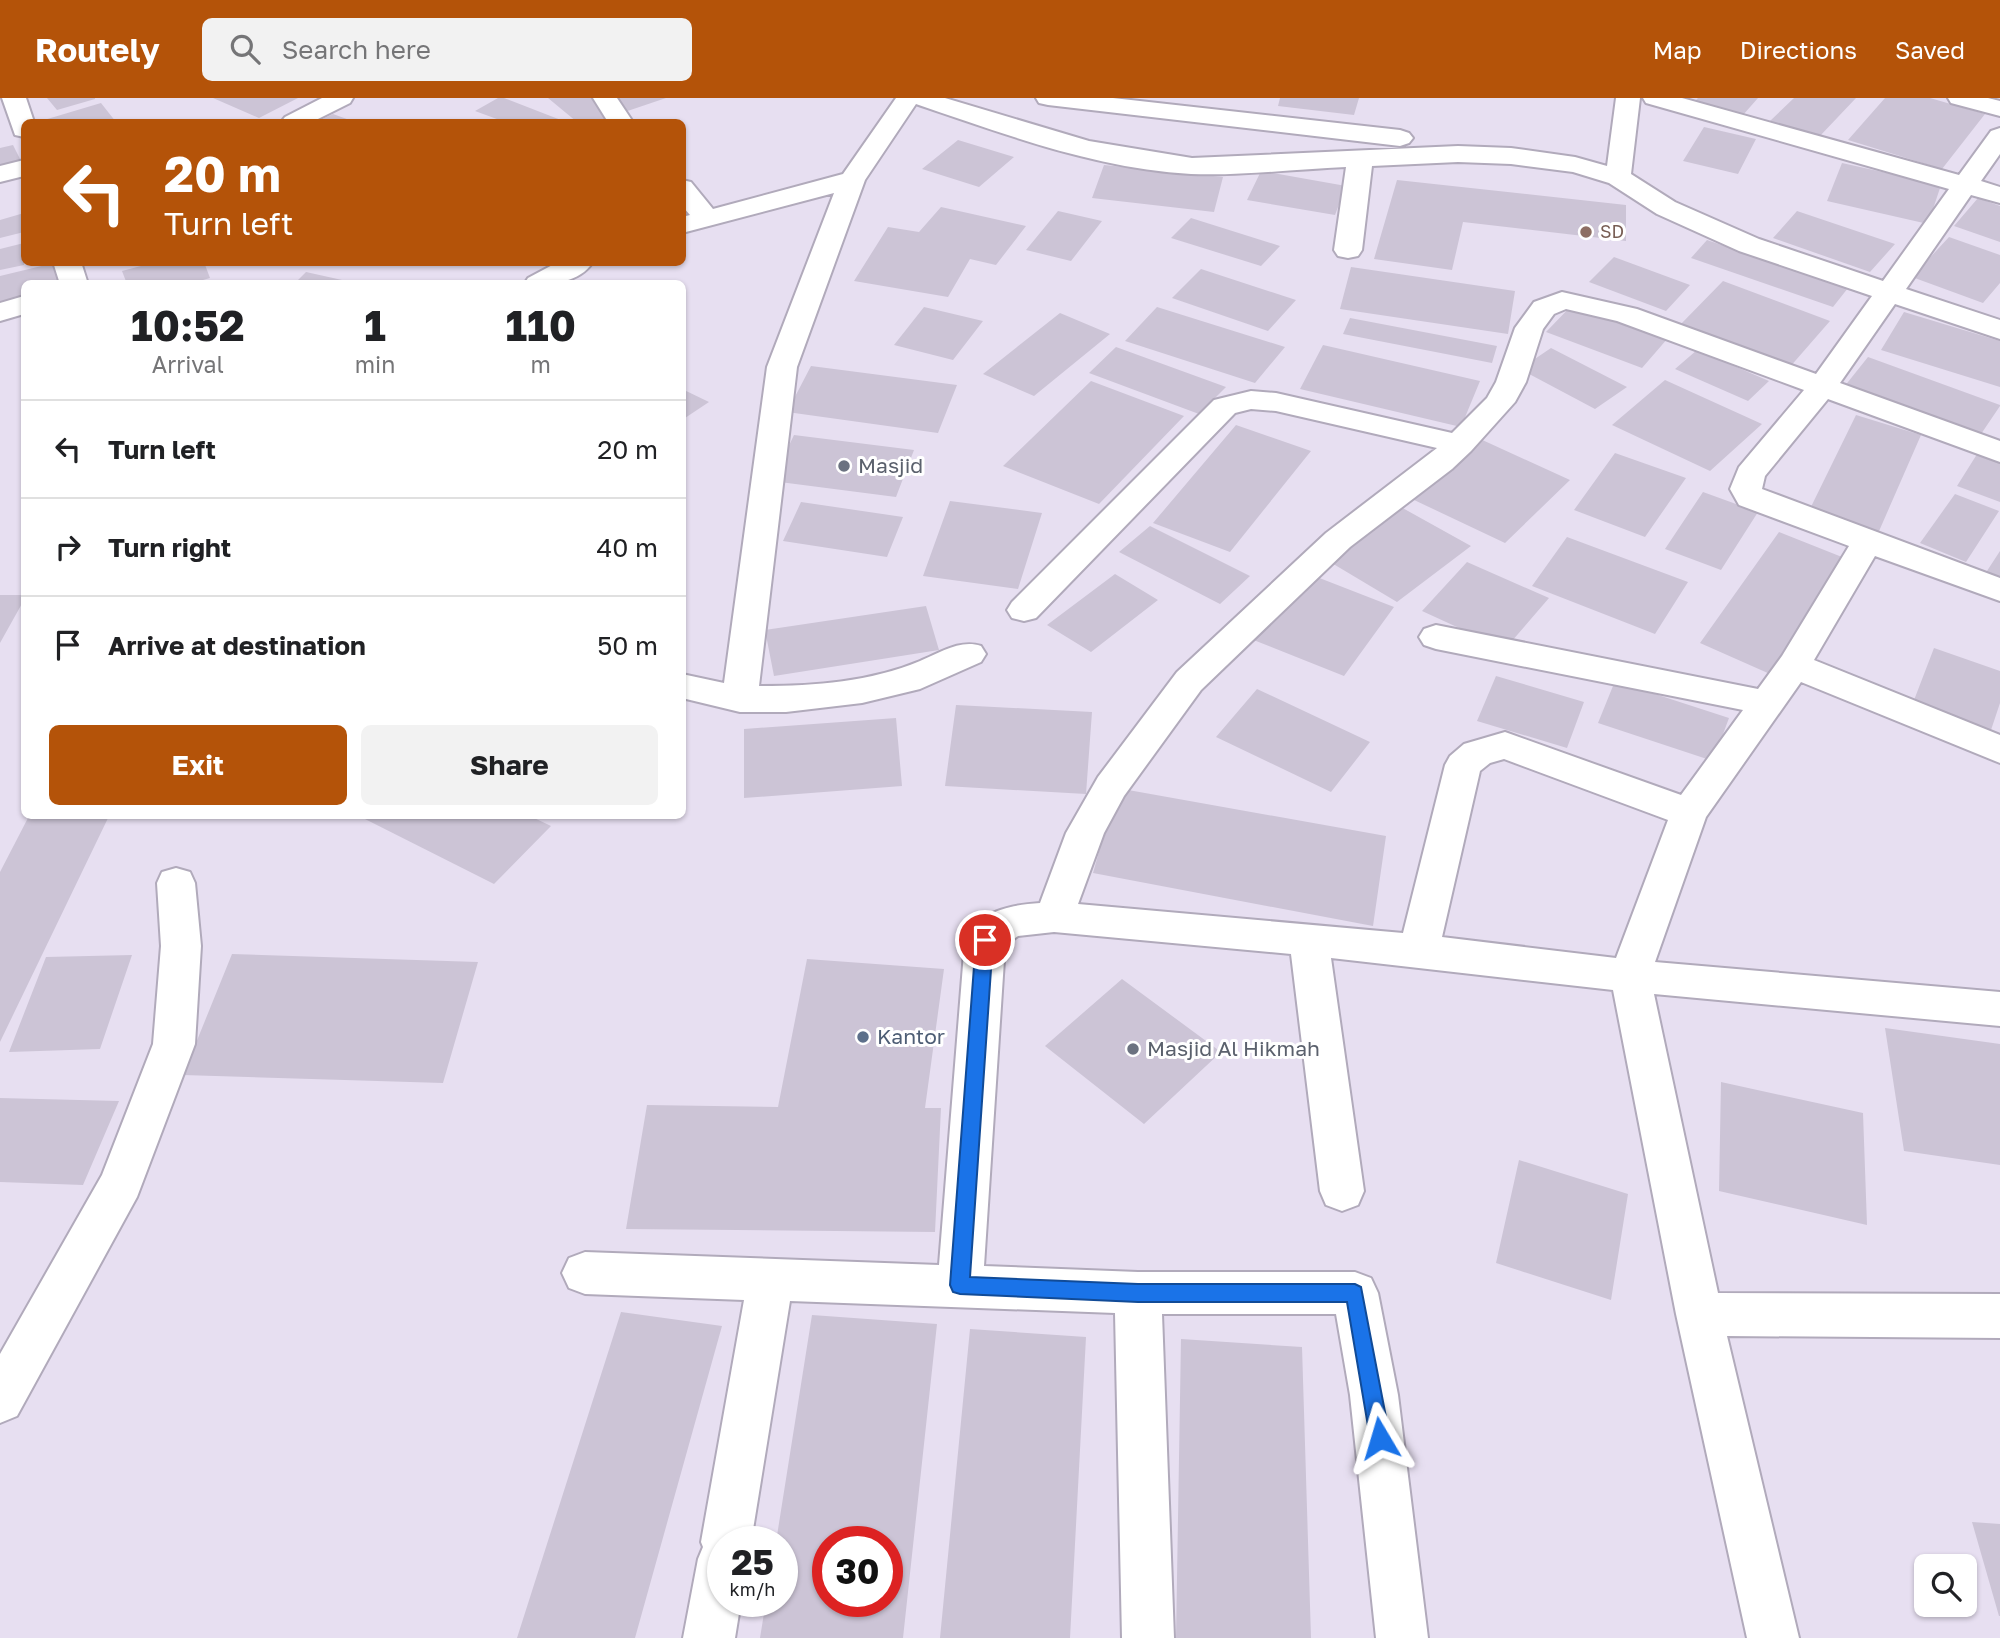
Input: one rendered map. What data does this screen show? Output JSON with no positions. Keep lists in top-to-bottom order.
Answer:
{
  "places": [
    "SD",
    "Masjid",
    "Kantor",
    "Masjid Al Hikmah"
  ],
  "page": {
    "header": "Routely",
    "search": "Search here",
    "nav": ["Map", "Directions", "Saved"],
    "turn": ["20 m", "Turn left"],
    "eta": [
      "10:52",
      "Arrival",
      "1",
      "min",
      "110",
      "m"
    ],
    "list": [
      {
        "name": "Turn left",
        "value": "20 m"
      },
      {
        "name": "Turn right",
        "value": "40 m"
      },
      {
        "name": "Arrive at destination",
        "value": "50 m"
      }
    ],
    "buttons": ["Exit", "Share"],
    "speed": "25 km/h",
    "limit": "30"
  }
}
